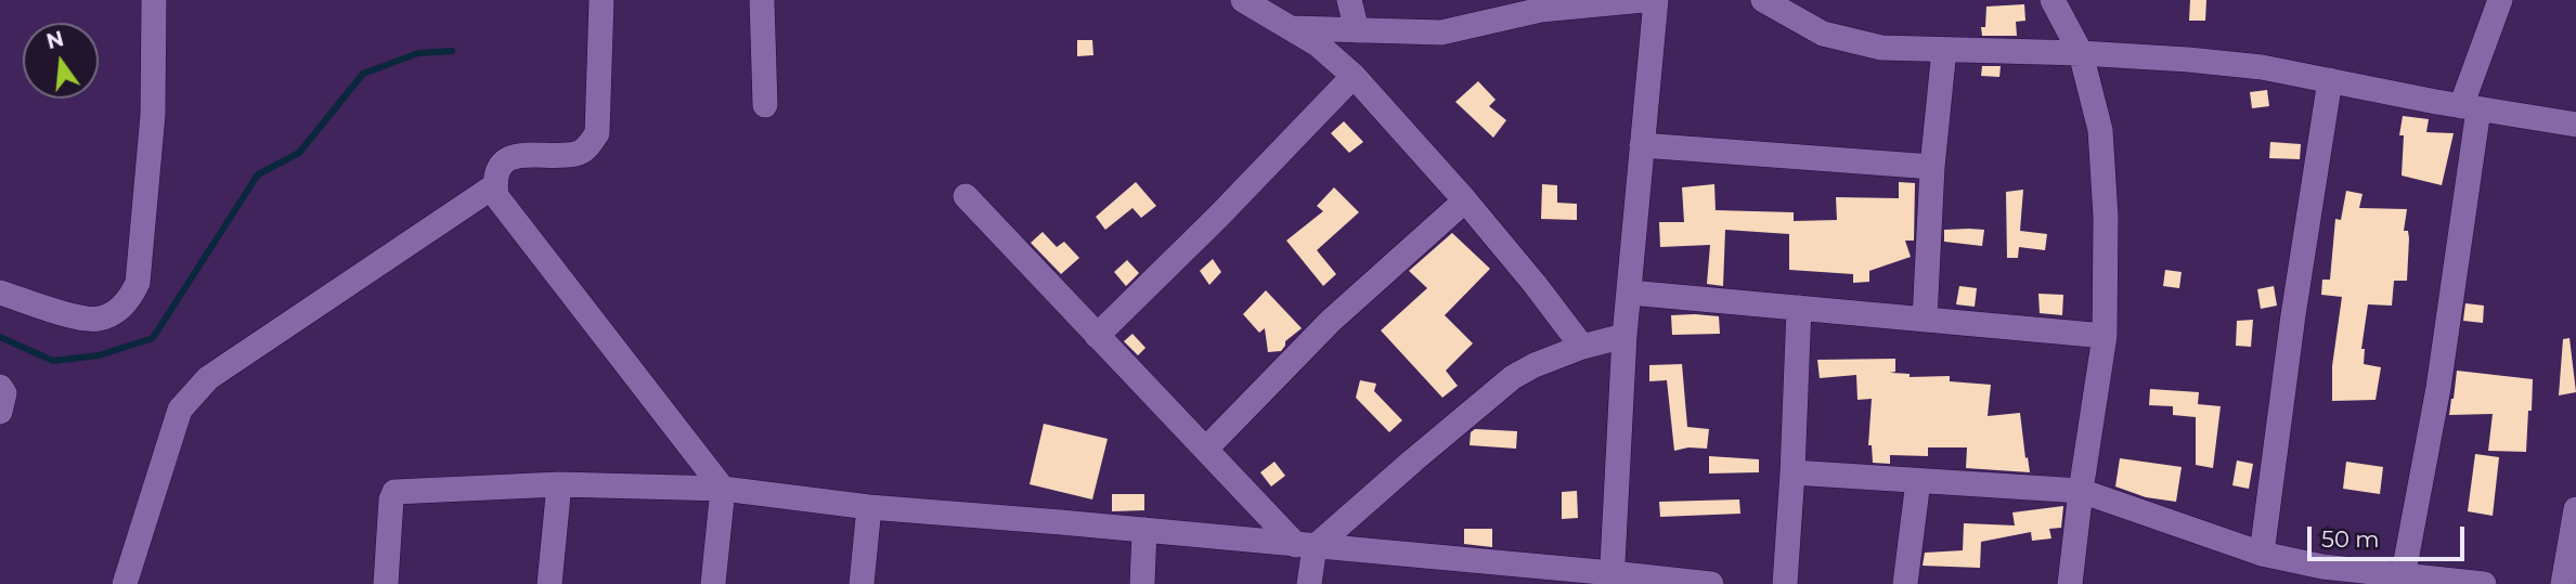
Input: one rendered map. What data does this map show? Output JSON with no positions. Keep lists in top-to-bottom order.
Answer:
{
  "scale_bar": "50 m",
  "north": "top"
}
